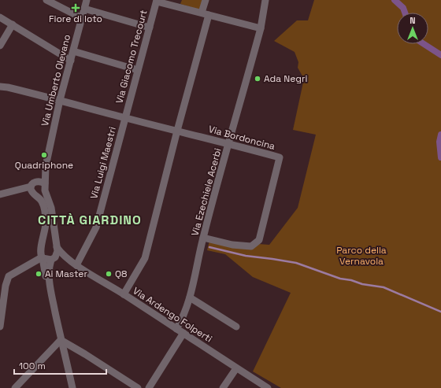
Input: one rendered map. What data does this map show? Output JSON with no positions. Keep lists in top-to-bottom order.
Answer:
{
  "streets": {
    "street": [
      "Via Giacomo Trecourt",
      "Via Umberto Olevano",
      "Via Bordoncina",
      "Via Luigi Maestri",
      "Via Ezechiele Acerbi",
      "Via Ardengo Folperti"
    ]
  },
  "crossings": [
    ["Via Giacomo Trecourt", "Via Bordoncina"],
    ["Via Giacomo Trecourt", "Via Luigi Maestri"],
    ["Via Umberto Olevano", "Via Bordoncina"],
    ["Via Umberto Olevano", "Via Ardengo Folperti"],
    ["Via Bordoncina", "Via Luigi Maestri"],
    ["Via Bordoncina", "Via Ezechiele Acerbi"],
    ["Via Luigi Maestri", "Via Ardengo Folperti"],
    ["Via Ezechiele Acerbi", "Via Ardengo Folperti"]
  ],
  "districts": ["CITTÀ GIARDINO"],
  "parks": ["Parco della Vernavola"],
  "places": {
    "health": ["Fiore di loto"],
    "other": [
      "Ada Negri",
      "Quadriphone",
      "Ai Master",
      "Q8"
    ]
  },
  "scale_bar": "100 m",
  "north": "top"
}
